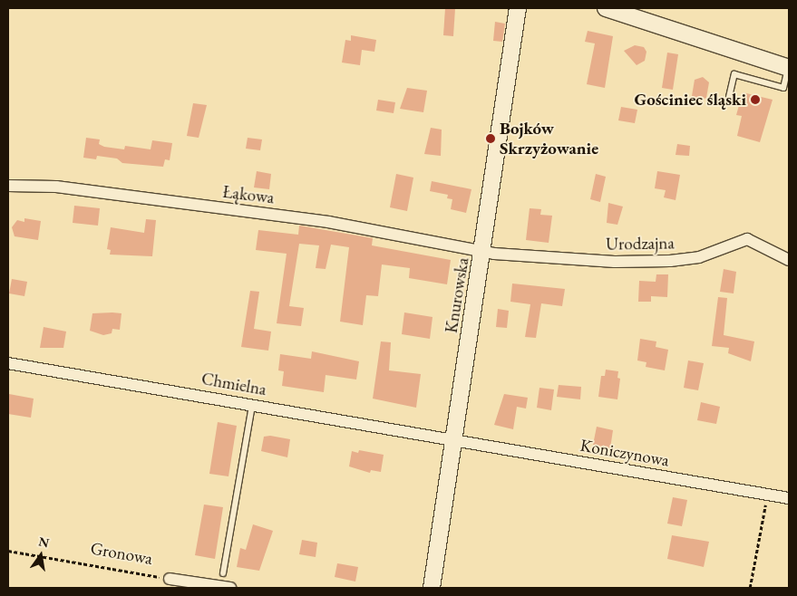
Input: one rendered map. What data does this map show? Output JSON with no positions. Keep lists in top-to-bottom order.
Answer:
{
  "streets": {
    "street": [
      "Łąkowa",
      "Urodzajna",
      "Knurowska",
      "Chmielna",
      "Koniczynowa",
      "Gronowa"
    ]
  },
  "crossings": [
    ["Łąkowa", "Urodzajna"],
    ["Łąkowa", "Knurowska"],
    ["Urodzajna", "Knurowska"],
    ["Knurowska", "Chmielna"],
    ["Knurowska", "Koniczynowa"],
    ["Chmielna", "Koniczynowa"]
  ],
  "places": ["Gościniec śląski", "Bojków Skrzyżowanie"],
  "north": "top"
}
